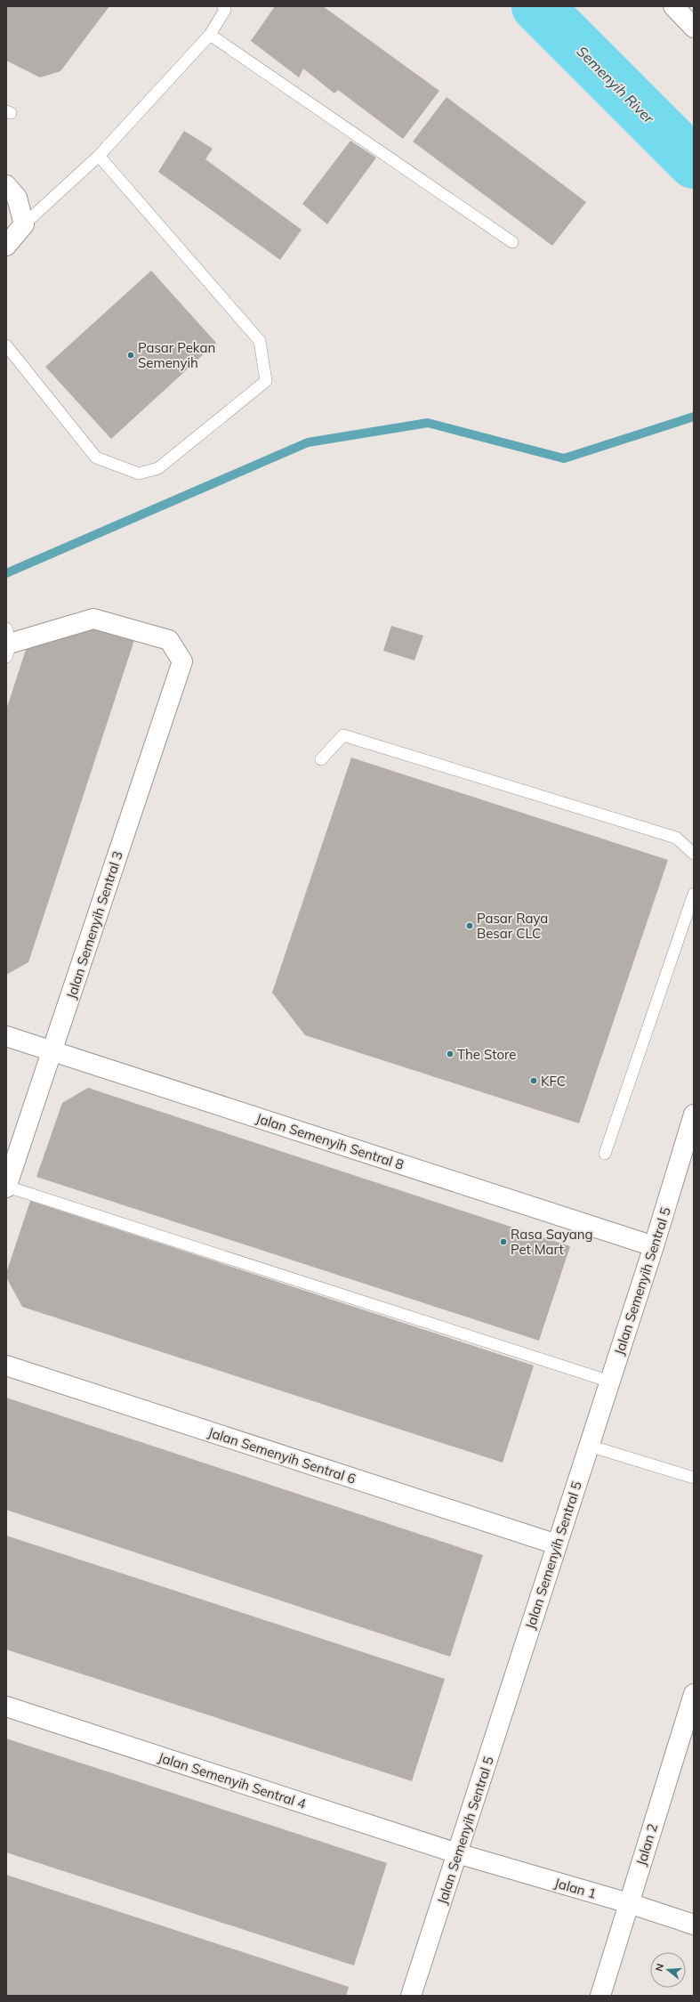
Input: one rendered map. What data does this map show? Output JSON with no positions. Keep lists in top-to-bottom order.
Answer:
{
  "streets": {
    "street": [
      "Jalan Semenyih Sentral 3",
      "Jalan Semenyih Sentral 8",
      "Jalan Semenyih Sentral 5",
      "Jalan Semenyih Sentral 6",
      "Jalan Semenyih Sentral 4",
      "Jalan 2",
      "Jalan 1"
    ]
  },
  "crossings": [
    ["Jalan Semenyih Sentral 3", "Jalan Semenyih Sentral 8"],
    ["Jalan Semenyih Sentral 8", "Jalan Semenyih Sentral 5"],
    ["Jalan Semenyih Sentral 5", "Jalan Semenyih Sentral 6"],
    ["Jalan Semenyih Sentral 5", "Jalan Semenyih Sentral 4"],
    ["Jalan Semenyih Sentral 5", "Jalan 1"],
    ["Jalan Semenyih Sentral 4", "Jalan 1"],
    ["Jalan 2", "Jalan 1"]
  ],
  "water": ["Semenyih River"],
  "places": [
    "Pasar Pekan Semenyih",
    "Pasar Raya Besar CLC",
    "The Store",
    "KFC",
    "Rasa Sayang Pet Mart"
  ],
  "north": "left"
}
